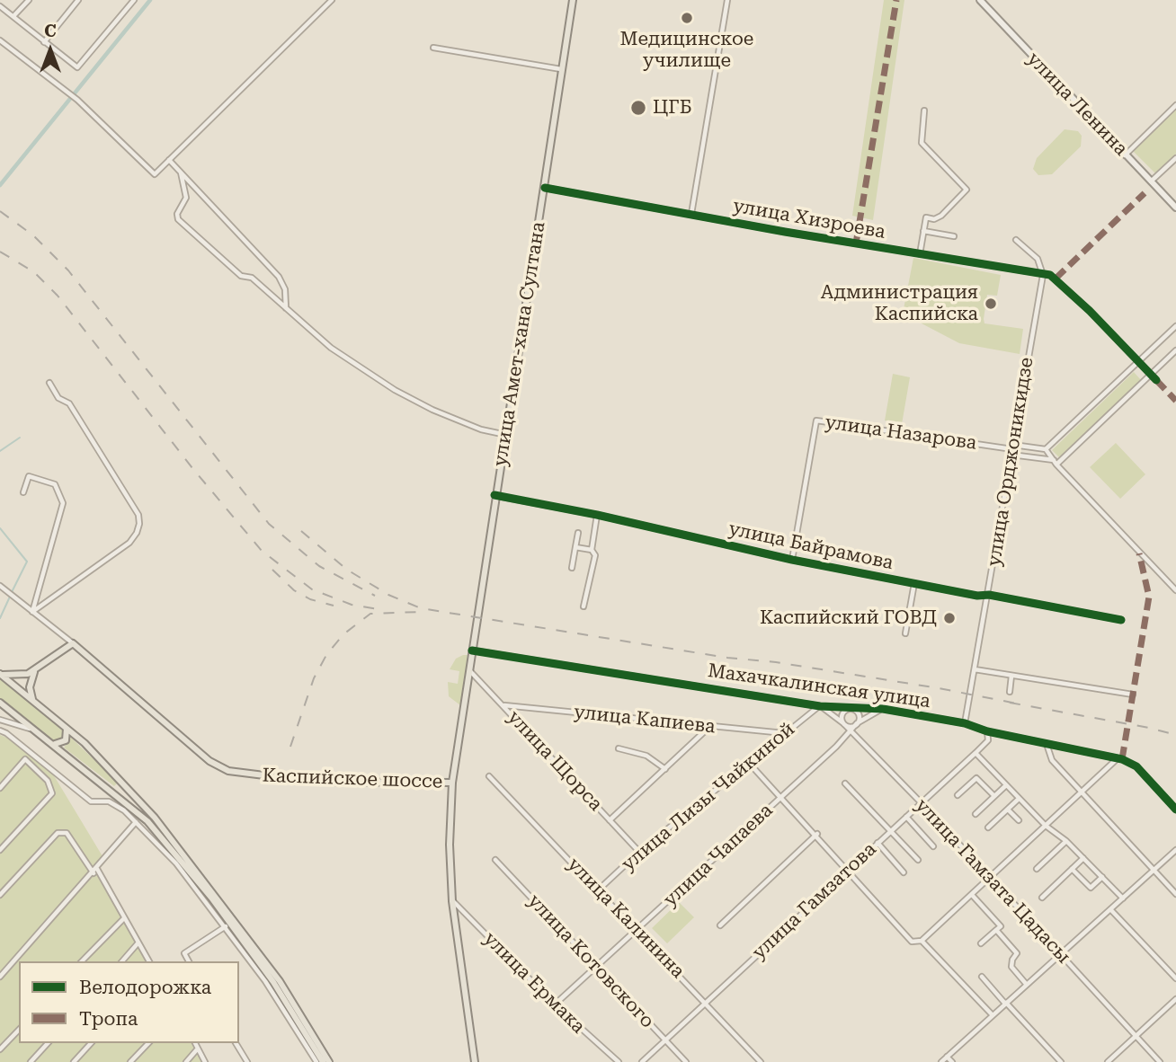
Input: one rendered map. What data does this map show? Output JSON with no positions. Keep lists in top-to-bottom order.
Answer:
{
  "streets": {
    "main road": ["улица Амет-хана Султана", "Каспийское шоссе"],
    "street": [
      "улица Ленина",
      "улица Хизроева",
      "улица Назарова",
      "улица Орджоникидзе",
      "улица Байрамова",
      "Махачкалинская улица",
      "улица Капиева",
      "улица Щорса",
      "улица Лизы Чайкиной",
      "улица Чапаева",
      "улица Гамзата Цадасы",
      "улица Гамзатова",
      "улица Калинина",
      "улица Котовского",
      "улица Ермака"
    ]
  },
  "crossings": [
    ["улица Хизроева", "улица Амет-хана Султана"],
    ["улица Хизроева", "улица Орджоникидзе"],
    ["улица Амет-хана Султана", "улица Байрамова"],
    ["улица Амет-хана Султана", "Махачкалинская улица"],
    ["улица Амет-хана Султана", "улица Щорса"],
    ["улица Амет-хана Султана", "Каспийское шоссе"],
    ["улица Амет-хана Султана", "улица Ермака"],
    ["улица Назарова", "улица Орджоникидзе"],
    ["улица Назарова", "улица Байрамова"],
    ["улица Орджоникидзе", "улица Байрамова"],
    ["улица Орджоникидзе", "Махачкалинская улица"],
    ["Махачкалинская улица", "улица Лизы Чайкиной"],
    ["Махачкалинская улица", "улица Чапаева"],
    ["Махачкалинская улица", "улица Гамзата Цадасы"],
    ["Махачкалинская улица", "улица Гамзатова"],
    ["улица Капиева", "улица Щорса"],
    ["улица Капиева", "улица Лизы Чайкиной"],
    ["улица Щорса", "улица Лизы Чайкиной"],
    ["улица Лизы Чайкиной", "улица Гамзата Цадасы"],
    ["улица Лизы Чайкиной", "улица Калинина"],
    ["улица Чапаева", "улица Гамзата Цадасы"],
    ["улица Чапаева", "улица Калинина"],
    ["улица Чапаева", "улица Котовского"],
    ["улица Чапаева", "улица Ермака"],
    ["улица Гамзата Цадасы", "улица Гамзатова"],
    ["улица Гамзатова", "улица Калинина"],
    ["улица Гамзатова", "улица Котовского"]
  ],
  "places": [
    "Медицинское училище",
    "ЦГБ",
    "Администрация Каспийска",
    "Каспийский ГОВД"
  ],
  "legend": ["Велодорожка", "Тропа"],
  "north": "top"
}
